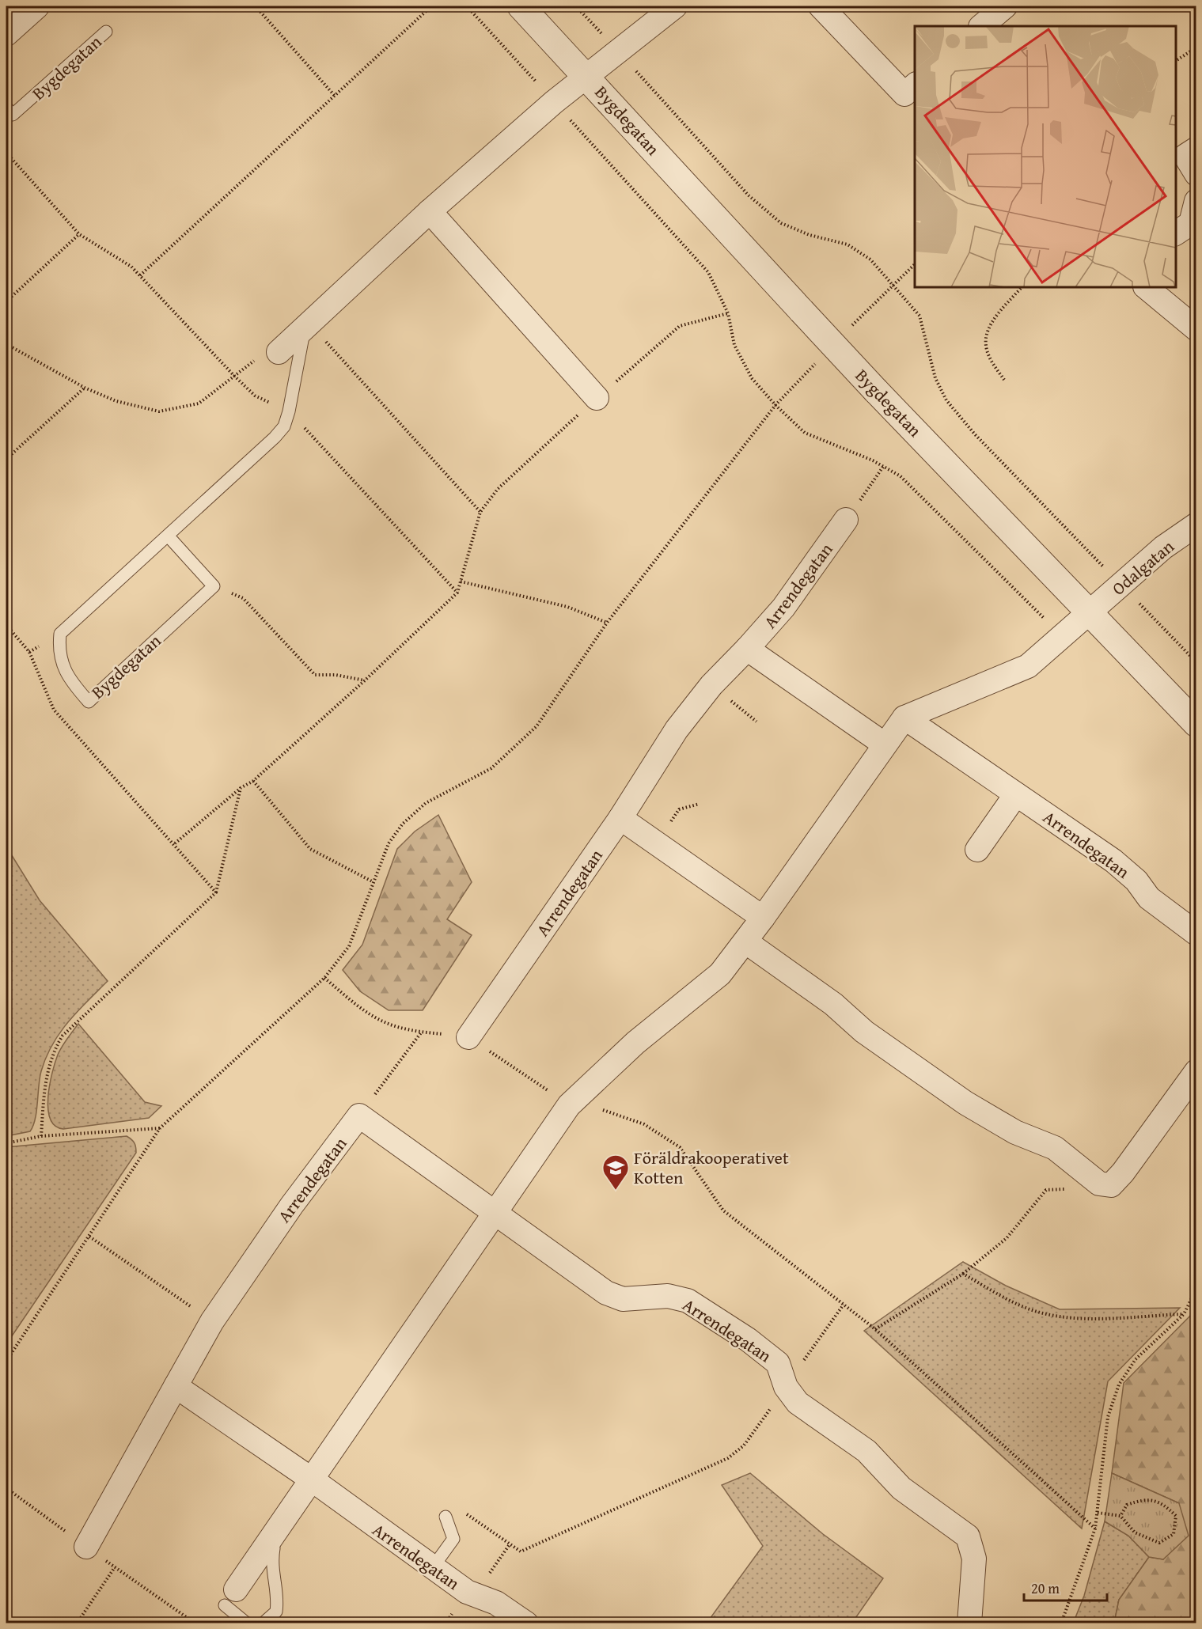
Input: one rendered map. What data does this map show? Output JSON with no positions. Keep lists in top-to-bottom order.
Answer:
{
  "streets": {
    "street": ["Bygdegatan", "Odalgatan", "Arrendegatan"]
  },
  "crossings": [
    ["Bygdegatan", "Odalgatan"]
  ],
  "places": {
    "school or university": ["Föräldrakooperativet Kotten"]
  },
  "scale_bar": "20 m"
}
